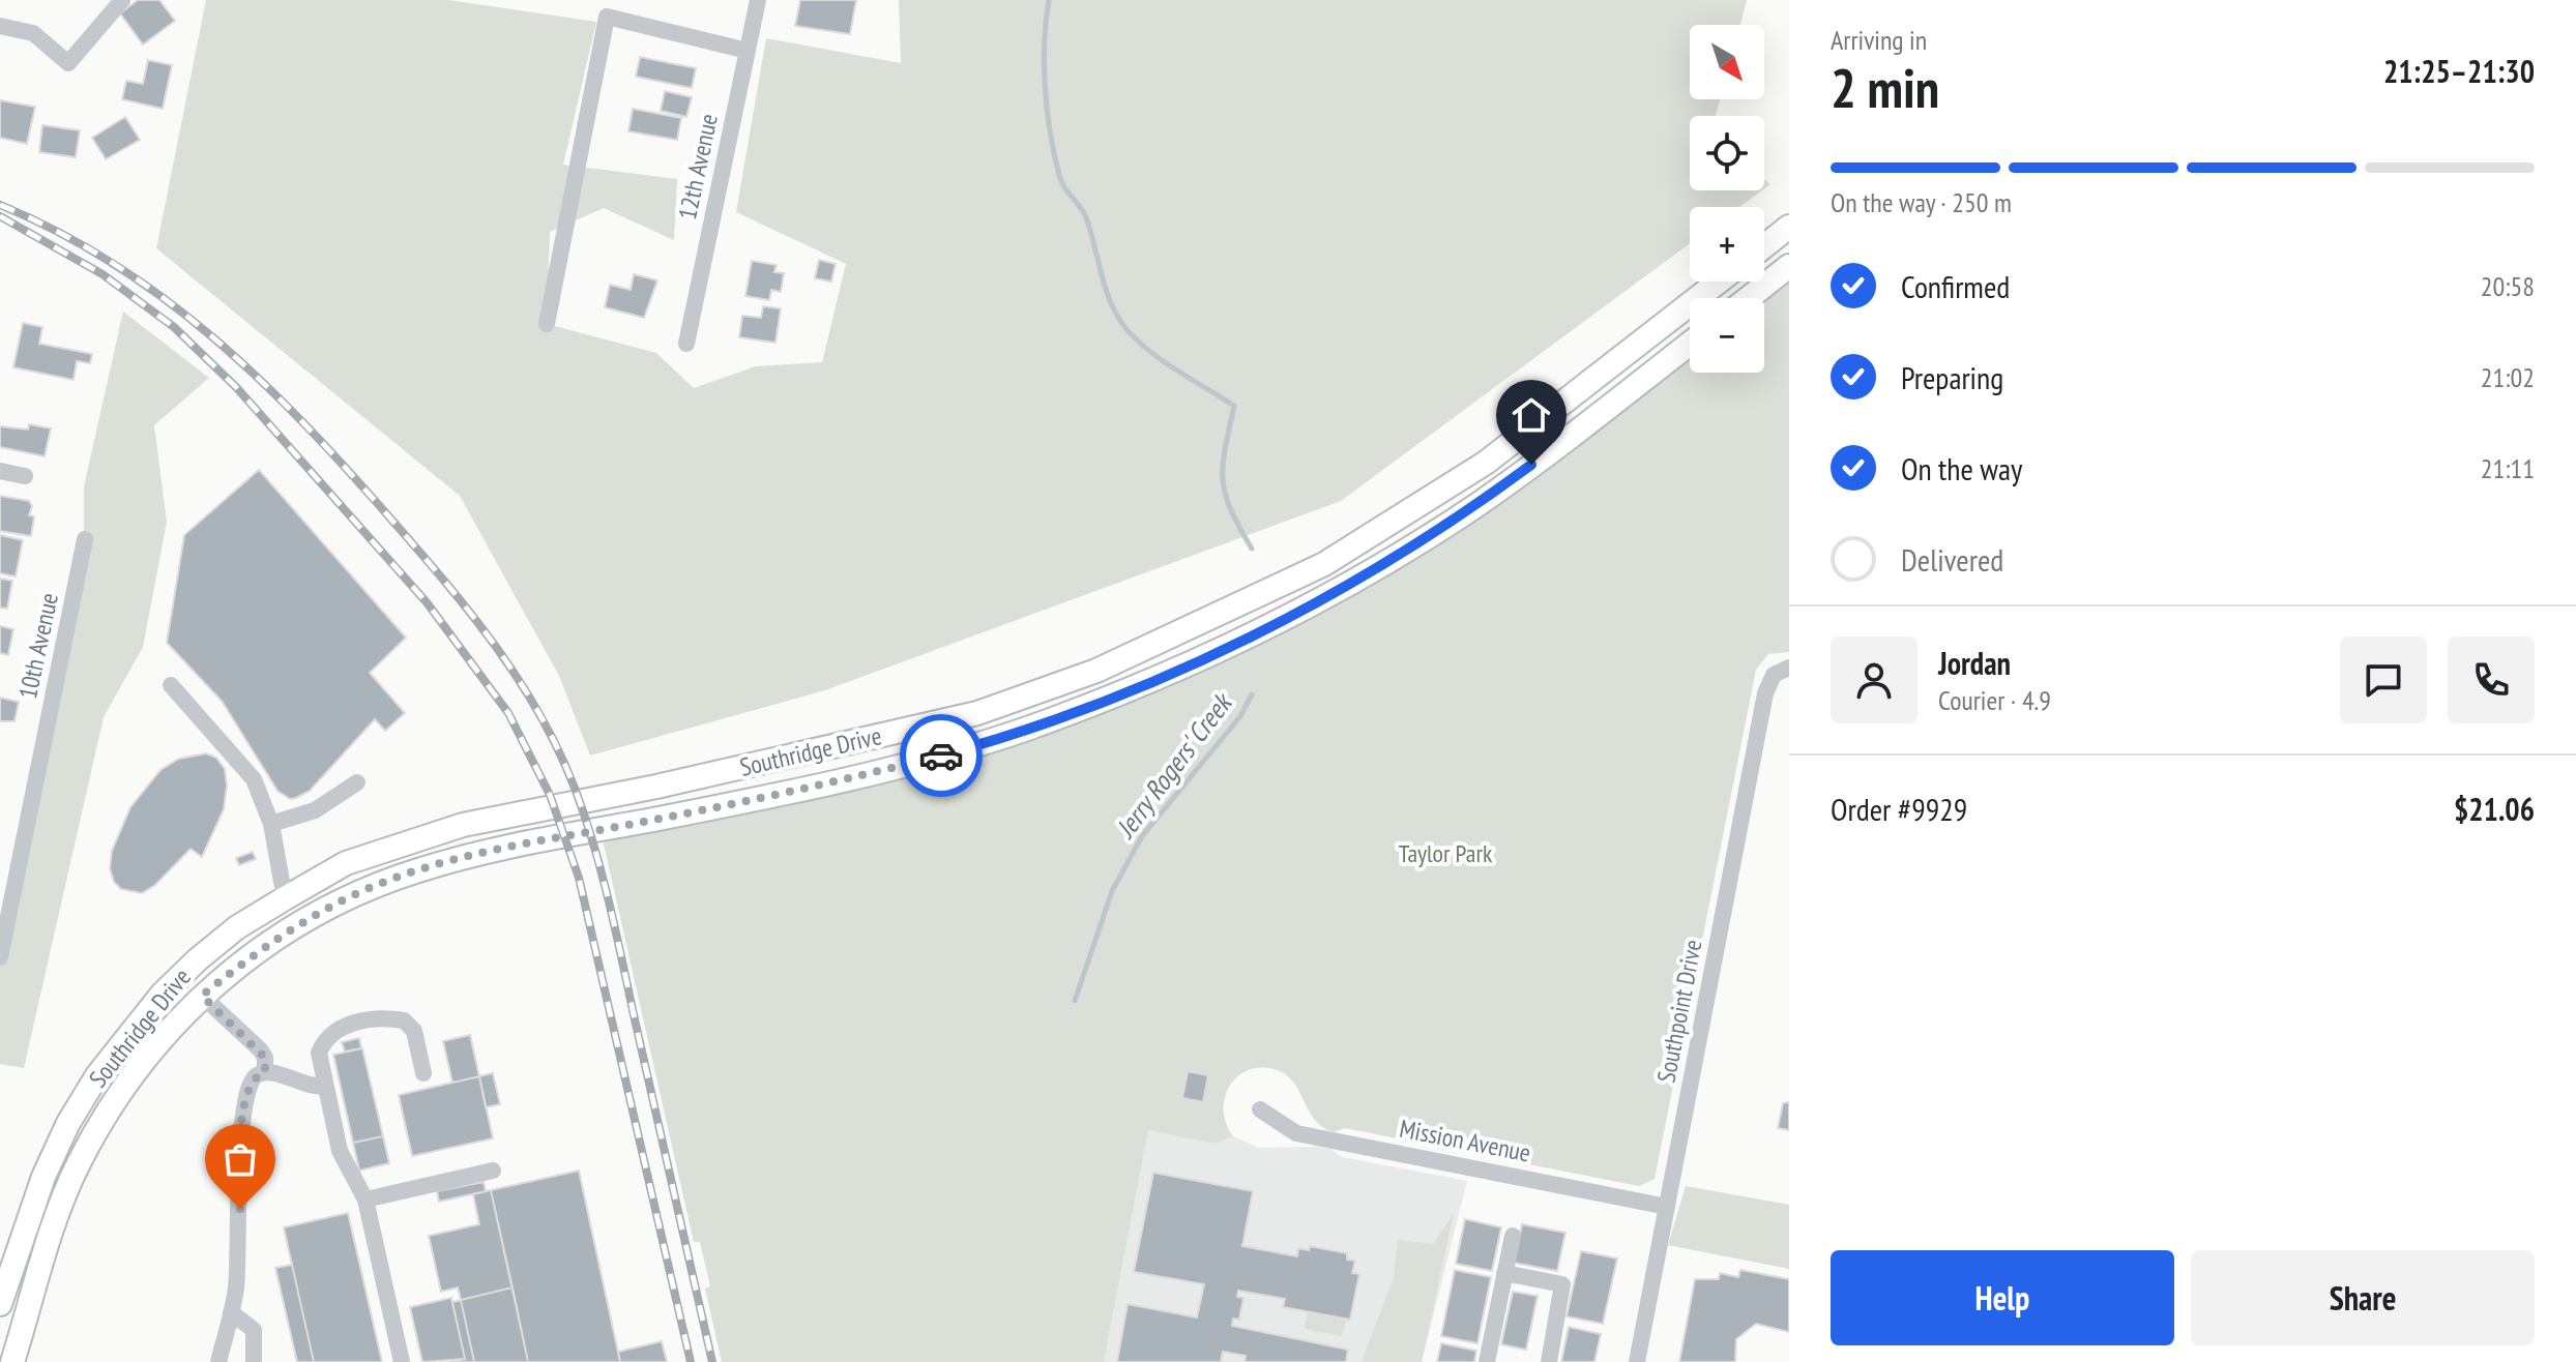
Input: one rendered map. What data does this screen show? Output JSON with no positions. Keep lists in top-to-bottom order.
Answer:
{
  "streets": {
    "main road": ["Southridge Drive"],
    "street": [
      "12th Avenue",
      "10th Avenue",
      "Southpoint Drive",
      "Mission Avenue"
    ]
  },
  "crossings": [
    ["Southpoint Drive", "Mission Avenue"]
  ],
  "water": ["Jerry Rogers' Creek"],
  "parks": ["Taylor Park"],
  "north": "bottom right",
  "page": {
    "heading": ["2 min", "Arriving in", "21:25–21:30"],
    "panel": [
      "Jordan",
      "Courier · 4.9",
      "Order #9929",
      "$21.06"
    ],
    "map_buttons": ["+", "−"],
    "bar": "On the way · 250 m",
    "list": [
      ["Confirmed", "20:58"],
      ["Preparing", "21:02"],
      ["On the way", "21:11"],
      "Delivered"
    ],
    "buttons": ["Help", "Share"]
  }
}
